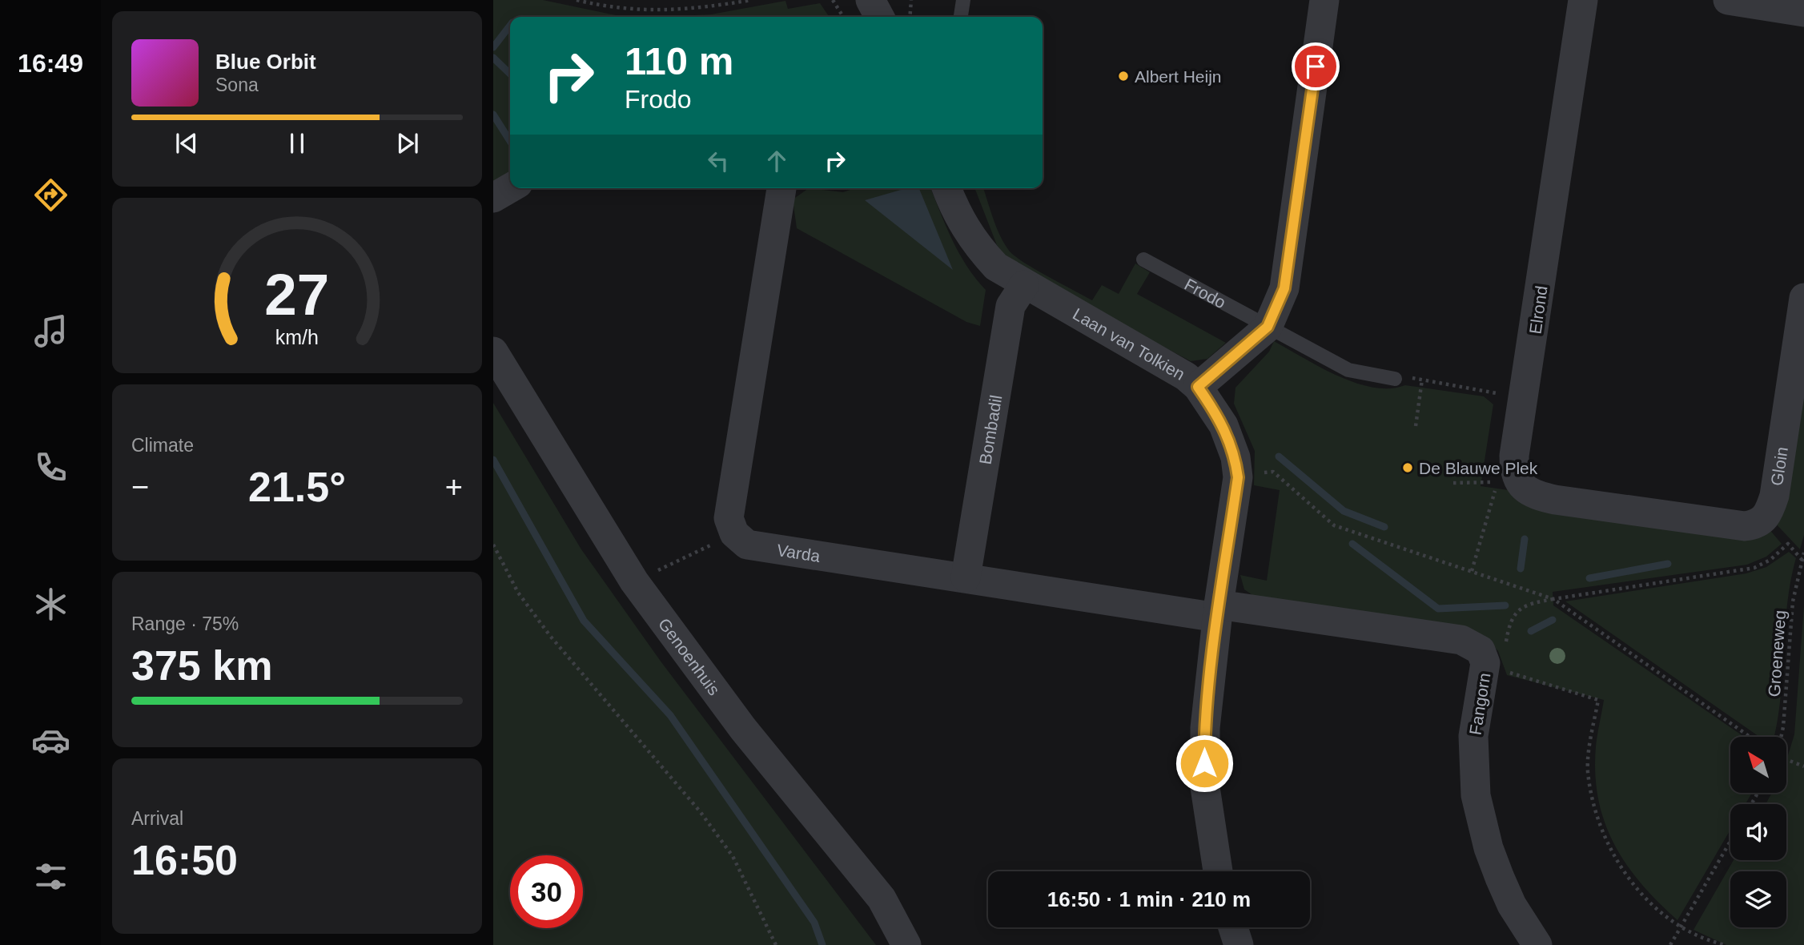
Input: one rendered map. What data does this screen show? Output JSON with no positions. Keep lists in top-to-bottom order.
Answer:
{
  "streets": {
    "street": [
      "Elrond",
      "Laan van Tolkien",
      "Bombadil",
      "Gloin",
      "Varda",
      "Genoenhuis",
      "Fangorn"
    ],
    "lane": ["Frodo"],
    "path": ["Groeneweg"]
  },
  "crossings": [
    ["Elrond", "Gloin"],
    ["Laan van Tolkien", "Bombadil"],
    ["Laan van Tolkien", "Varda"],
    ["Laan van Tolkien", "Fangorn"],
    ["Bombadil", "Varda"],
    ["Varda", "Fangorn"]
  ],
  "places": ["Albert Heijn", "De Blauwe Plek"],
  "north": "top left",
  "page": {
    "tabs": "16:49",
    "turn": ["110 m", "Frodo"],
    "song": ["Blue Orbit", "Sona"],
    "tile": [
      "Climate",
      ["Range · 75%", "375 km"],
      ["Arrival", "16:50"]
    ],
    "heat": ["−", "21.5°", "+"],
    "limit": "30",
    "trip": "16:50 · 1 min · 210 m",
    "gauge": ["27", "km/h"]
  }
}
